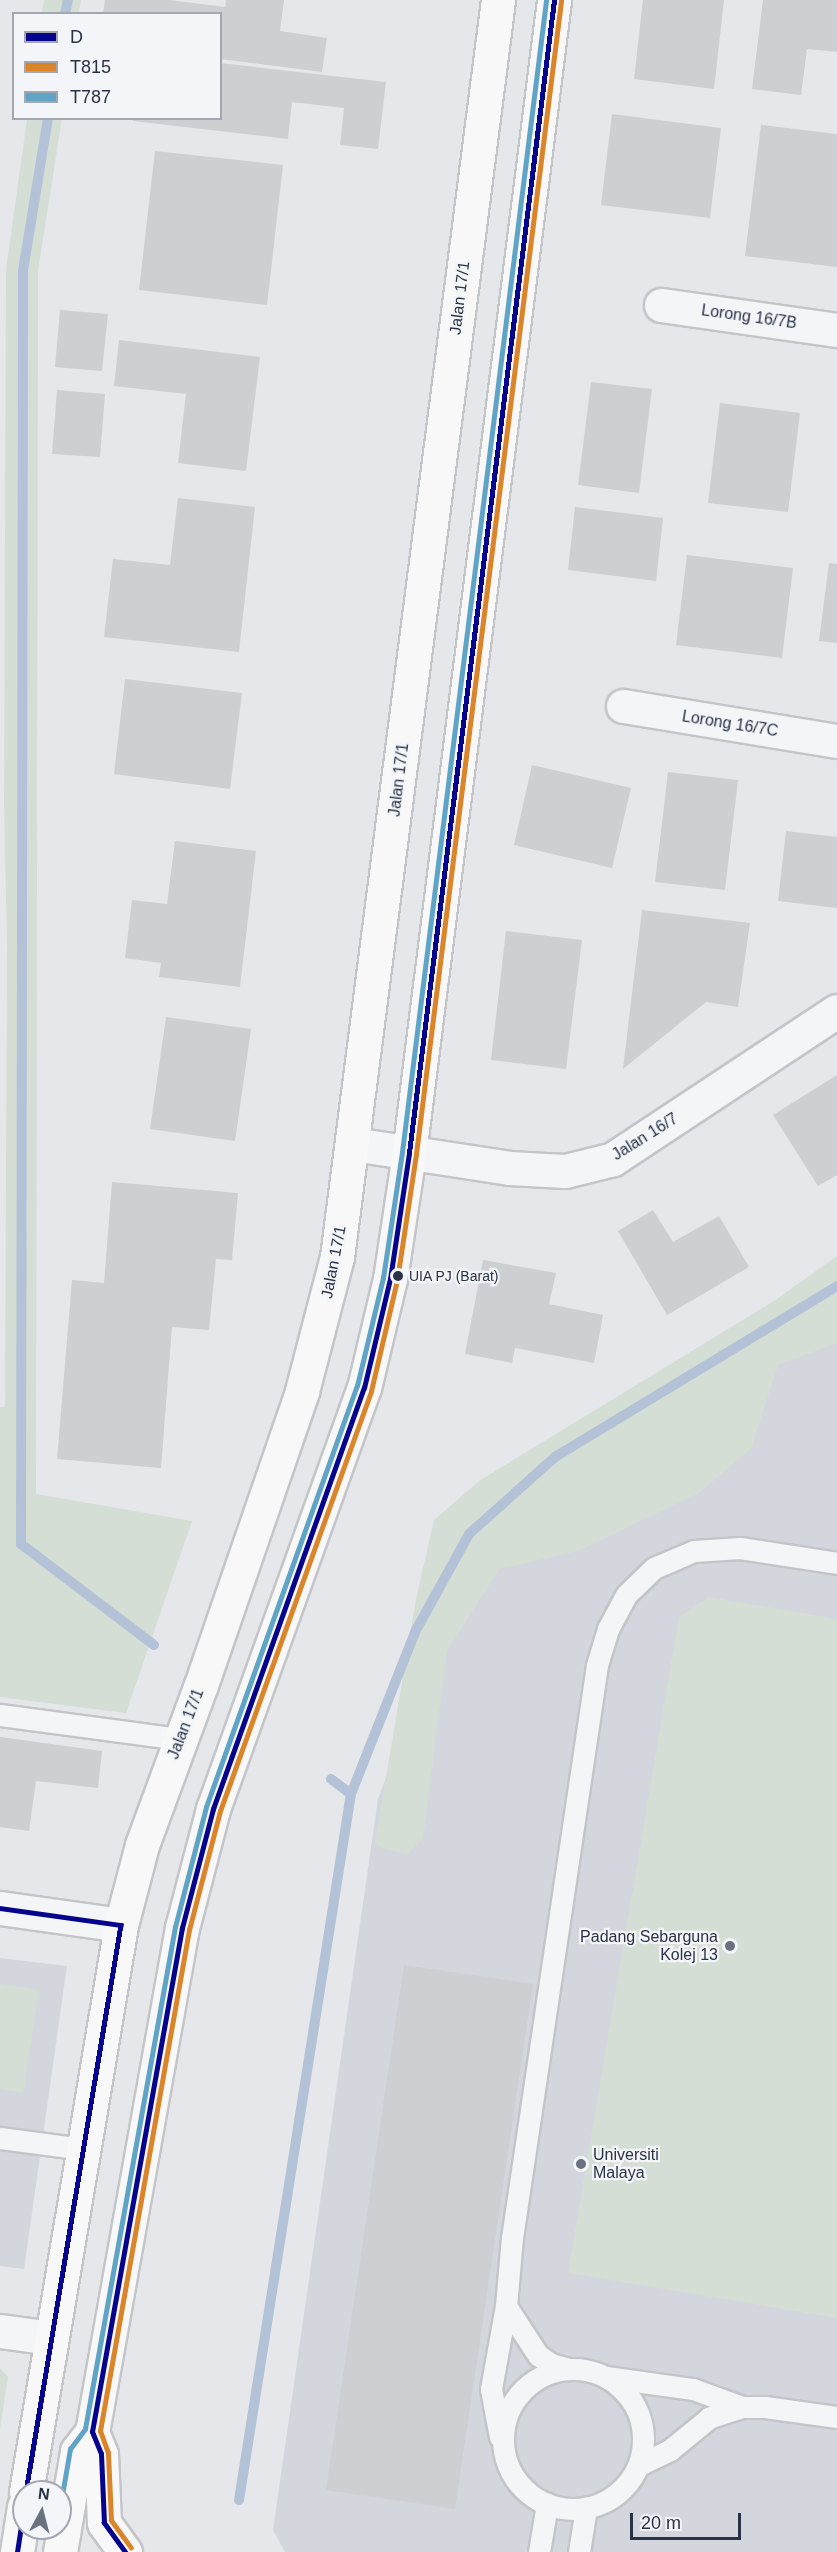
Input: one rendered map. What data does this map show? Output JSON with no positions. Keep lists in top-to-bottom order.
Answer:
{
  "streets": {
    "street": [
      "Jalan 17/1",
      "Lorong 16/7B",
      "Lorong 16/7C",
      "Jalan 16/7"
    ]
  },
  "crossings": [
    ["Jalan 17/1", "Jalan 16/7"]
  ],
  "places": ["UIA PJ (Barat)", "Padang Sebarguna Kolej 13", "Universiti Malaya"],
  "lines": ["transit line D", "transit line T787", "transit line T815"],
  "legend": ["D", "T815", "T787"],
  "scale_bar": "20 m",
  "north": "top"
}
